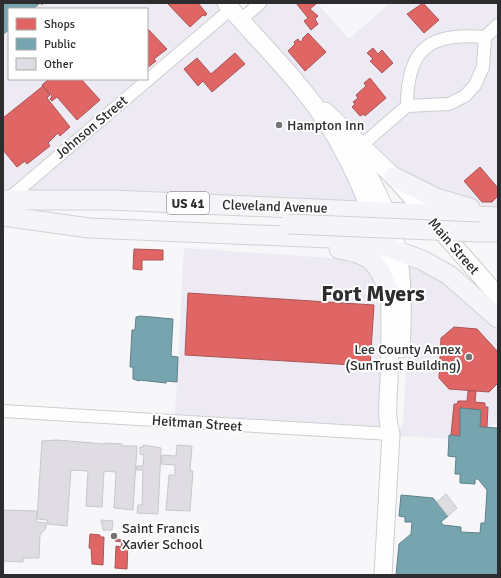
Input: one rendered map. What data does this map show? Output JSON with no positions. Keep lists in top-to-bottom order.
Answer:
{
  "streets": {
    "main road": ["US 41", "Cleveland Avenue", "Main Street"],
    "street": ["Johnson Street", "Heitman Street"]
  },
  "crossings": [
    ["Johnson Street", "Cleveland Avenue"],
    ["Cleveland Avenue", "Main Street"]
  ],
  "districts": ["Fort Myers"],
  "places": ["Hampton Inn", "Lee County Annex (SunTrust Building)", "Saint Francis Xavier School"],
  "legend": ["Shops", "Public", "Other"]
}
